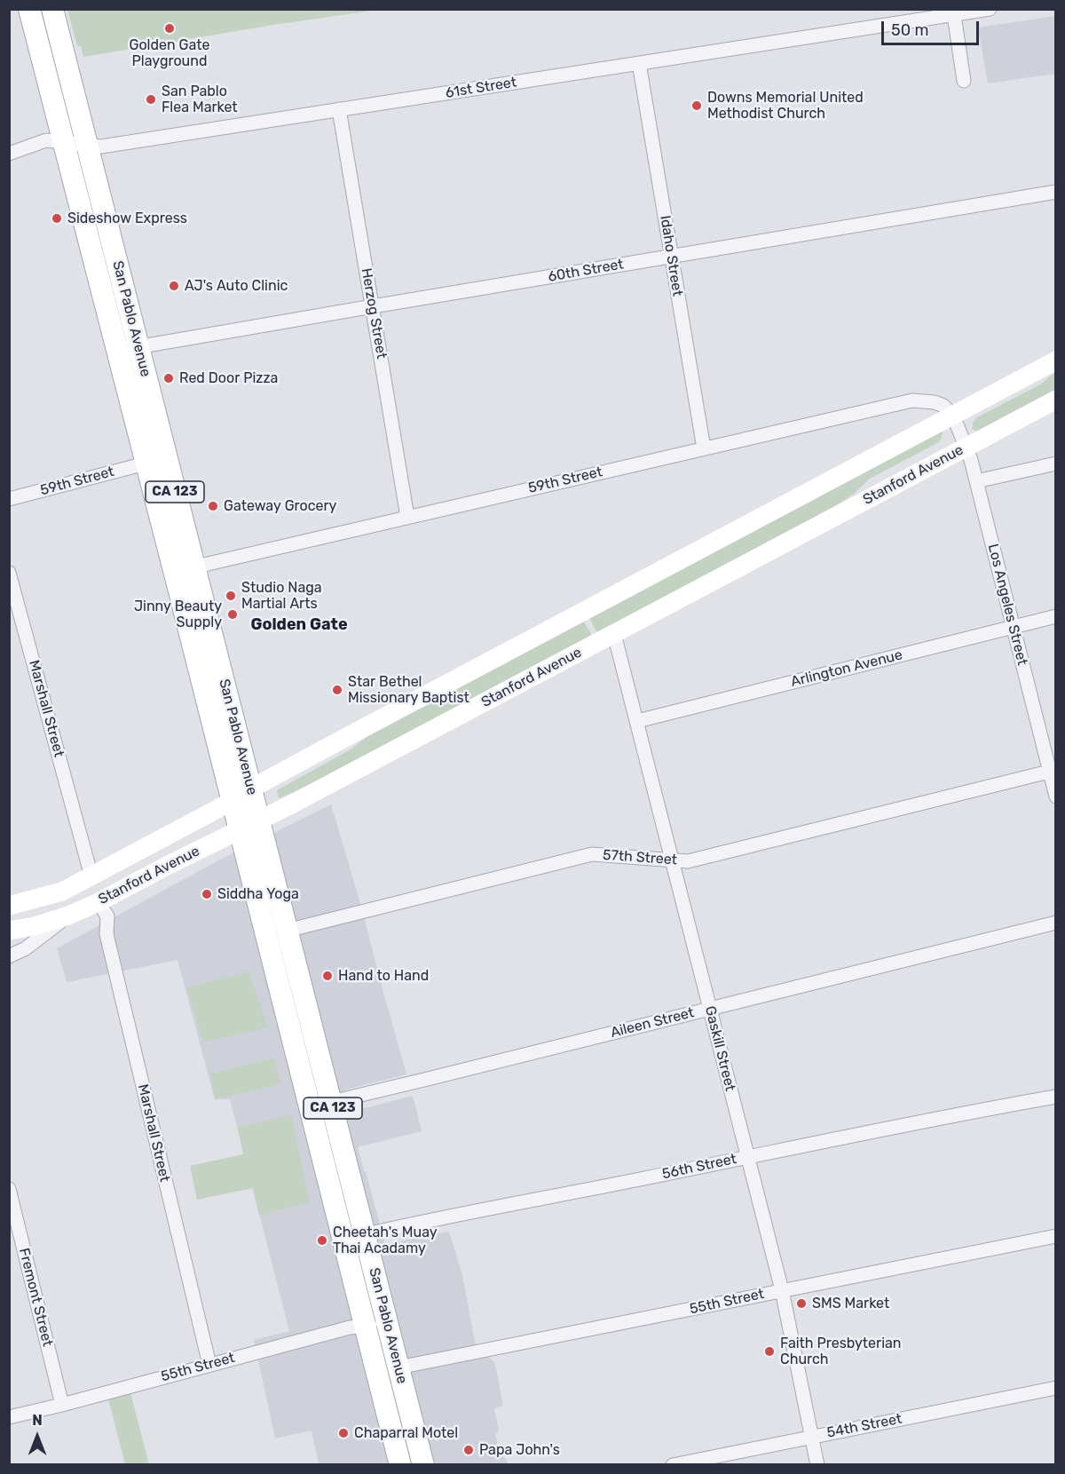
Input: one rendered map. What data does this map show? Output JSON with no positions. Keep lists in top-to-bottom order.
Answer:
{
  "streets": {
    "main road": ["San Pablo Avenue", "Stanford Avenue", "CA 123"],
    "street": [
      "61st Street",
      "Idaho Street",
      "60th Street",
      "Herzog Street",
      "59th Street",
      "Los Angeles Street",
      "Arlington Avenue",
      "Marshall Street",
      "57th Street",
      "Aileen Street",
      "Gaskill Street",
      "56th Street",
      "Fremont Street",
      "55th Street",
      "54th Street"
    ]
  },
  "crossings": [
    ["61st Street", "Idaho Street"],
    ["61st Street", "Herzog Street"],
    ["61st Street", "San Pablo Avenue"],
    ["Idaho Street", "60th Street"],
    ["Idaho Street", "59th Street"],
    ["60th Street", "Herzog Street"],
    ["60th Street", "San Pablo Avenue"],
    ["Herzog Street", "59th Street"],
    ["San Pablo Avenue", "Stanford Avenue"],
    ["San Pablo Avenue", "59th Street"],
    ["San Pablo Avenue", "57th Street"],
    ["San Pablo Avenue", "Aileen Street"],
    ["San Pablo Avenue", "56th Street"],
    ["San Pablo Avenue", "55th Street"],
    ["Stanford Avenue", "59th Street"],
    ["Stanford Avenue", "Los Angeles Street"],
    ["Stanford Avenue", "Marshall Street"],
    ["Stanford Avenue", "Gaskill Street"],
    ["59th Street", "Los Angeles Street"],
    ["Los Angeles Street", "Arlington Avenue"],
    ["Los Angeles Street", "57th Street"],
    ["Arlington Avenue", "Gaskill Street"],
    ["Marshall Street", "55th Street"],
    ["57th Street", "Gaskill Street"],
    ["Aileen Street", "Gaskill Street"],
    ["Gaskill Street", "56th Street"],
    ["Gaskill Street", "55th Street"],
    ["Gaskill Street", "54th Street"],
    ["Fremont Street", "55th Street"]
  ],
  "districts": ["Golden Gate"],
  "places": [
    "Golden Gate Playground",
    "San Pablo Flea Market",
    "Downs Memorial United Methodist Church",
    "Sideshow Express",
    "AJ's Auto Clinic",
    "Red Door Pizza",
    "Gateway Grocery",
    "Studio Naga Martial Arts",
    "Jinny Beauty Supply",
    "Star Bethel Missionary Baptist",
    "Siddha Yoga",
    "Hand to Hand",
    "Cheetah's Muay Thai Acadamy",
    "SMS Market",
    "Faith Presbyterian Church",
    "Chaparral Motel",
    "Papa John's"
  ],
  "scale_bar": "50 m",
  "north": "top"
}
